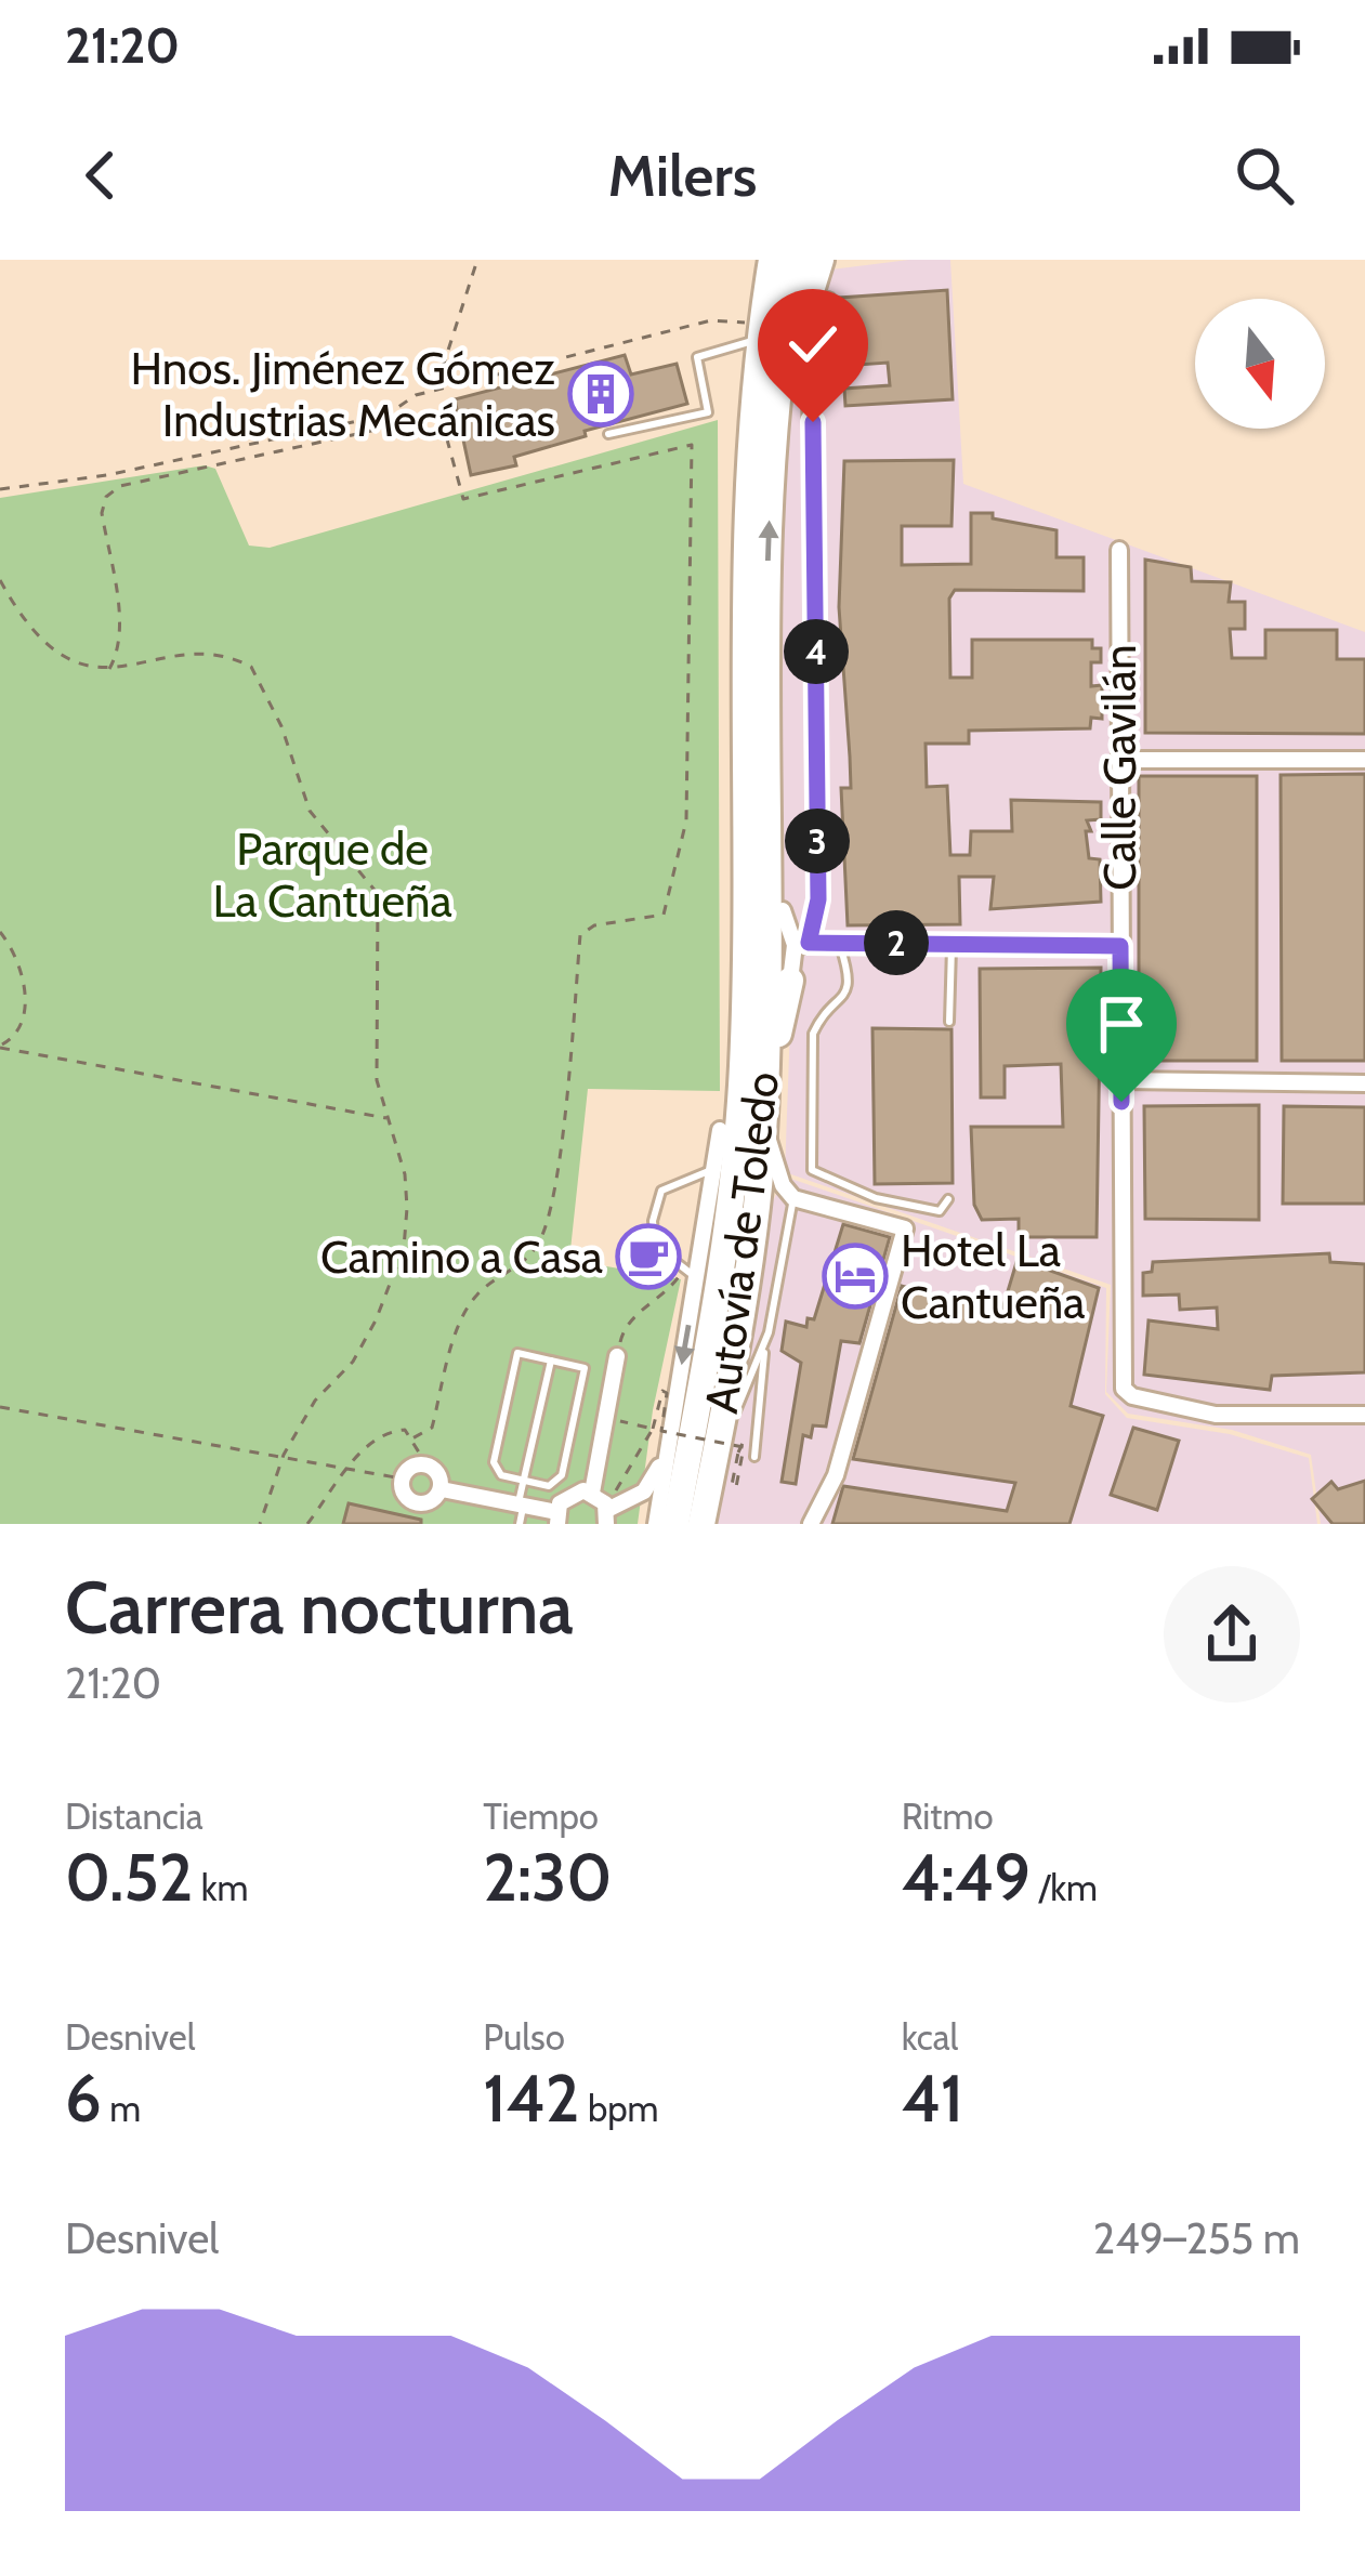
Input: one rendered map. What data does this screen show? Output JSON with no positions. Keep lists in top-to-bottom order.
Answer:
{
  "streets": {
    "highway": ["Autovía de Toledo"],
    "street": ["Calle Gavilán"]
  },
  "parks": ["Parque de La Cantueña"],
  "places": {
    "building": ["Hnos. Jiménez Gómez Industrias Mecánicas"],
    "cafe": ["Camino a Casa"],
    "hotel": ["Hotel La Cantueña"]
  },
  "north": "bottom",
  "page": {
    "status": "21:20",
    "header": "Milers",
    "pins": ["4", "3", "2"],
    "heading": ["Carrera nocturna", "21:20"],
    "stats": [
      ["Distancia", "0.52 km"],
      ["Tiempo", "2:30"],
      ["Ritmo", "4:49 /km"],
      ["Desnivel", "6 m"],
      ["Pulso", "142 bpm"],
      ["kcal", "41"]
    ],
    "chart": ["Desnivel", "249–255 m"]
  }
}
